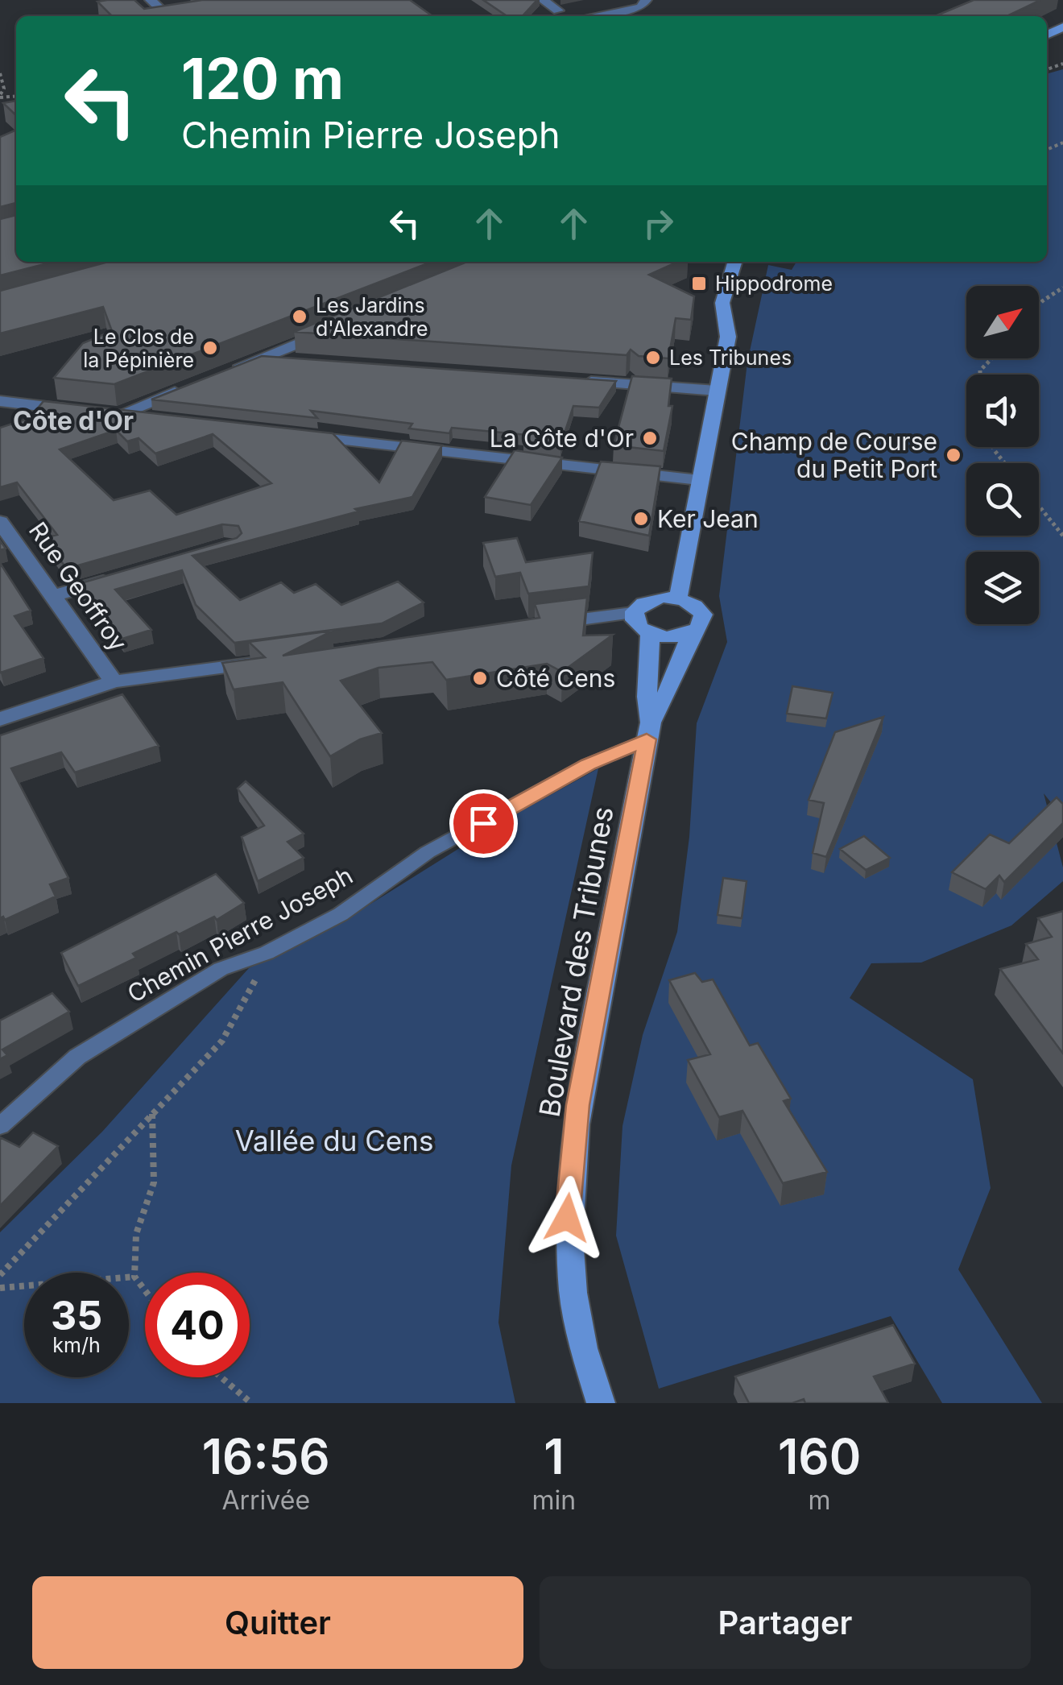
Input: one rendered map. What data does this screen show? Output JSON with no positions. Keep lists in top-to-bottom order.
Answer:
{
  "streets": {
    "street": ["Rue Geoffroy", "Boulevard des Tribunes"],
    "lane": ["Chemin Pierre Joseph"]
  },
  "crossings": [
    ["Chemin Pierre Joseph", "Boulevard des Tribunes"]
  ],
  "districts": ["Côte d'Or"],
  "parks": ["Vallée du Cens"],
  "places": {
    "transit": ["Hippodrome"],
    "other": [
      "Les Jardins d'Alexandre",
      "Le Clos de la Pépinière",
      "Les Tribunes",
      "La Côte d'Or",
      "Champ de Course du Petit Port",
      "Ker Jean",
      "Côté Cens"
    ]
  },
  "north": "top right",
  "page": {
    "turn": ["120 m", "Chemin Pierre Joseph"],
    "speed": "35 km/h",
    "limit": "40",
    "eta": [
      "16:56",
      "Arrivée",
      "1",
      "min",
      "160",
      "m"
    ],
    "buttons": ["Quitter", "Partager"]
  }
}
